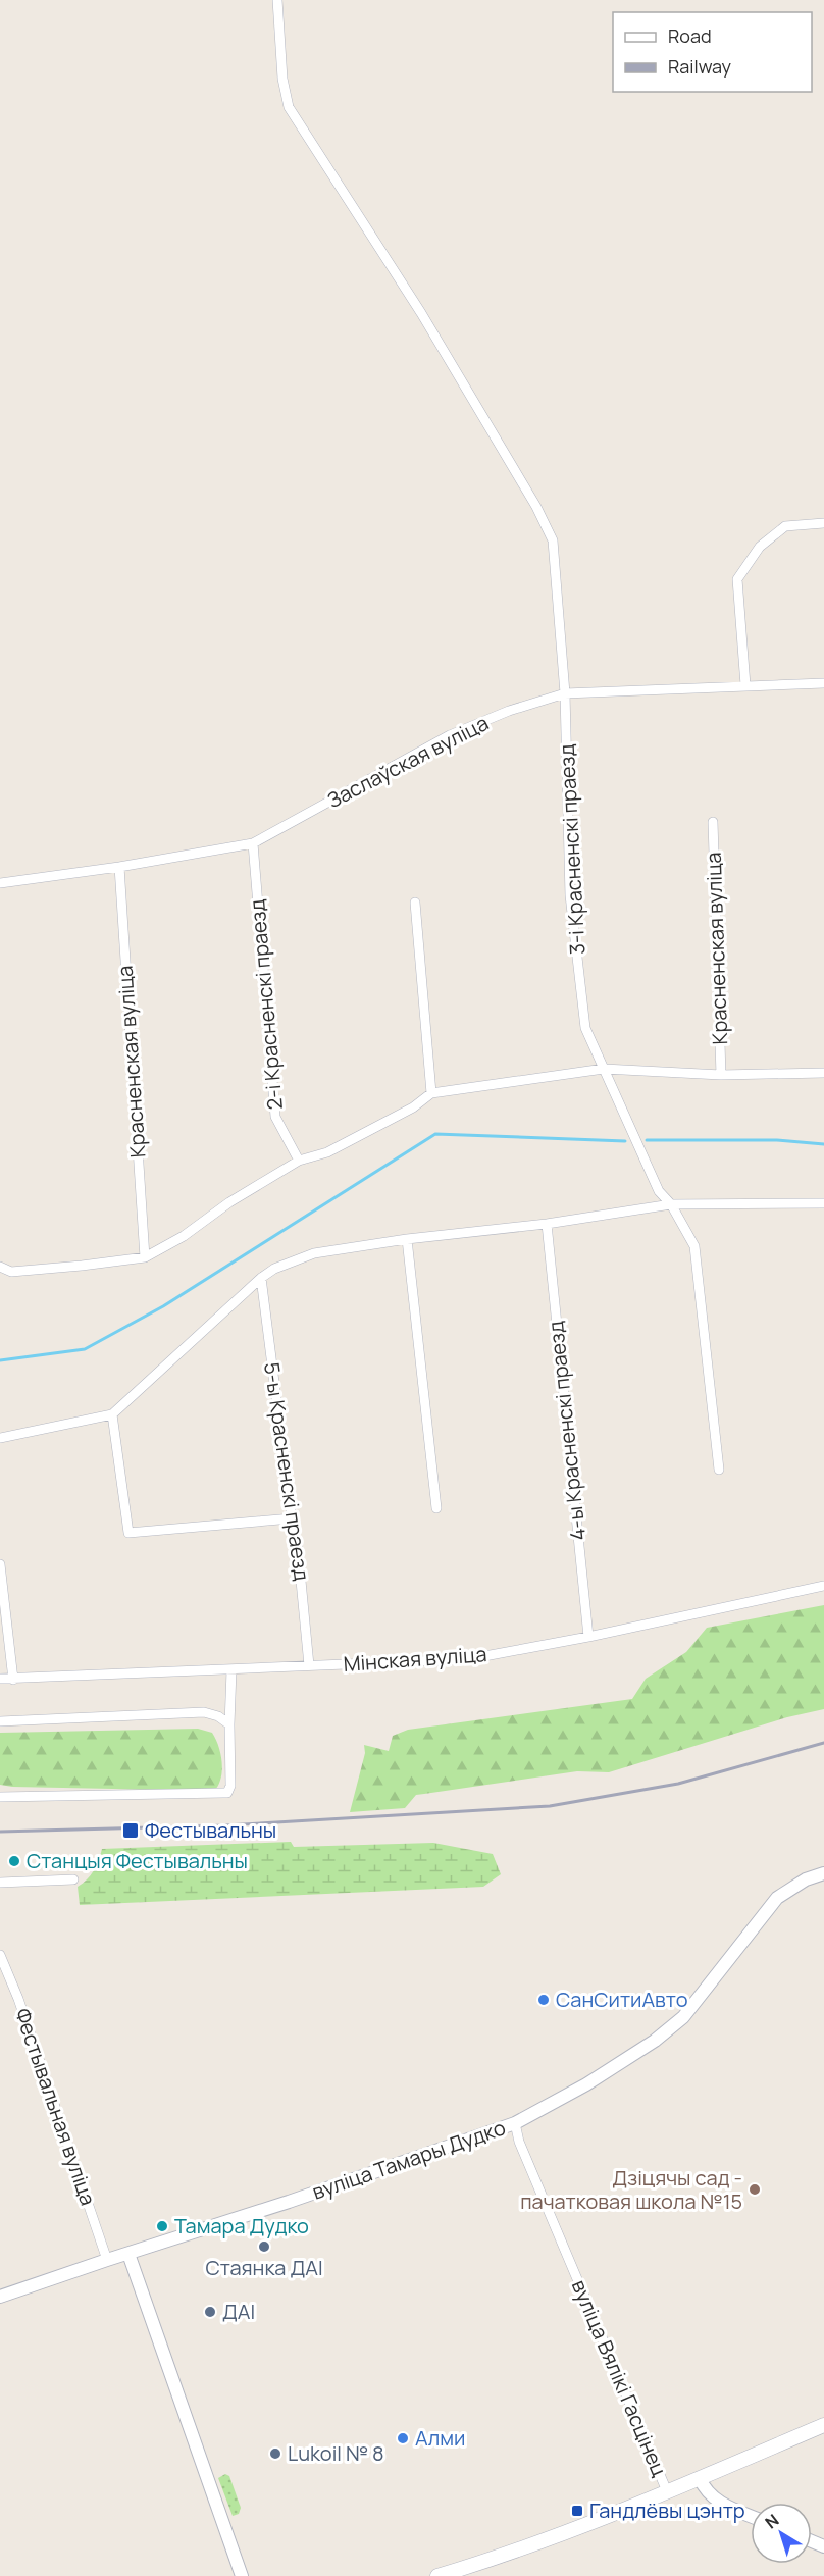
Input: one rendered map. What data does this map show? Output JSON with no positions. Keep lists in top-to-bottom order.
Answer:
{
  "streets": {
    "main road": ["вуліца Вялікі Гасцінец"],
    "street": [
      "Заслаўская вуліца",
      "3-і Красненскі праезд",
      "Красненская вуліца",
      "2-і Красненскі праезд",
      "4-ы Красненскі праезд",
      "5-ы Красненскі праезд",
      "Мінская вуліца",
      "Фестывальная вуліца",
      "вуліца Тамары Дудко"
    ]
  },
  "crossings": [
    ["Заслаўская вуліца", "3-і Красненскі праезд"],
    ["Заслаўская вуліца", "Красненская вуліца"],
    ["Заслаўская вуліца", "2-і Красненскі праезд"],
    ["3-і Красненскі праезд", "Красненская вуліца"],
    ["Красненская вуліца", "2-і Красненскі праезд"],
    ["4-ы Красненскі праезд", "Мінская вуліца"],
    ["5-ы Красненскі праезд", "Мінская вуліца"],
    ["Фестывальная вуліца", "вуліца Тамары Дудко"],
    ["вуліца Тамары Дудко", "вуліца Вялікі Гасцінец"]
  ],
  "places": {
    "transit": ["Фестывальны", "Гандлёвы цэнтр"],
    "other": [
      "Станцыя Фестывальны",
      "СанСитиАвто",
      "Дзіцячы сад - пачатковая школа №15",
      "Тамара Дудко",
      "Стаянка ДАІ",
      "ДАІ",
      "Алми",
      "Lukoil № 8"
    ]
  },
  "legend": ["Road", "Railway"],
  "north": "top left"
}
